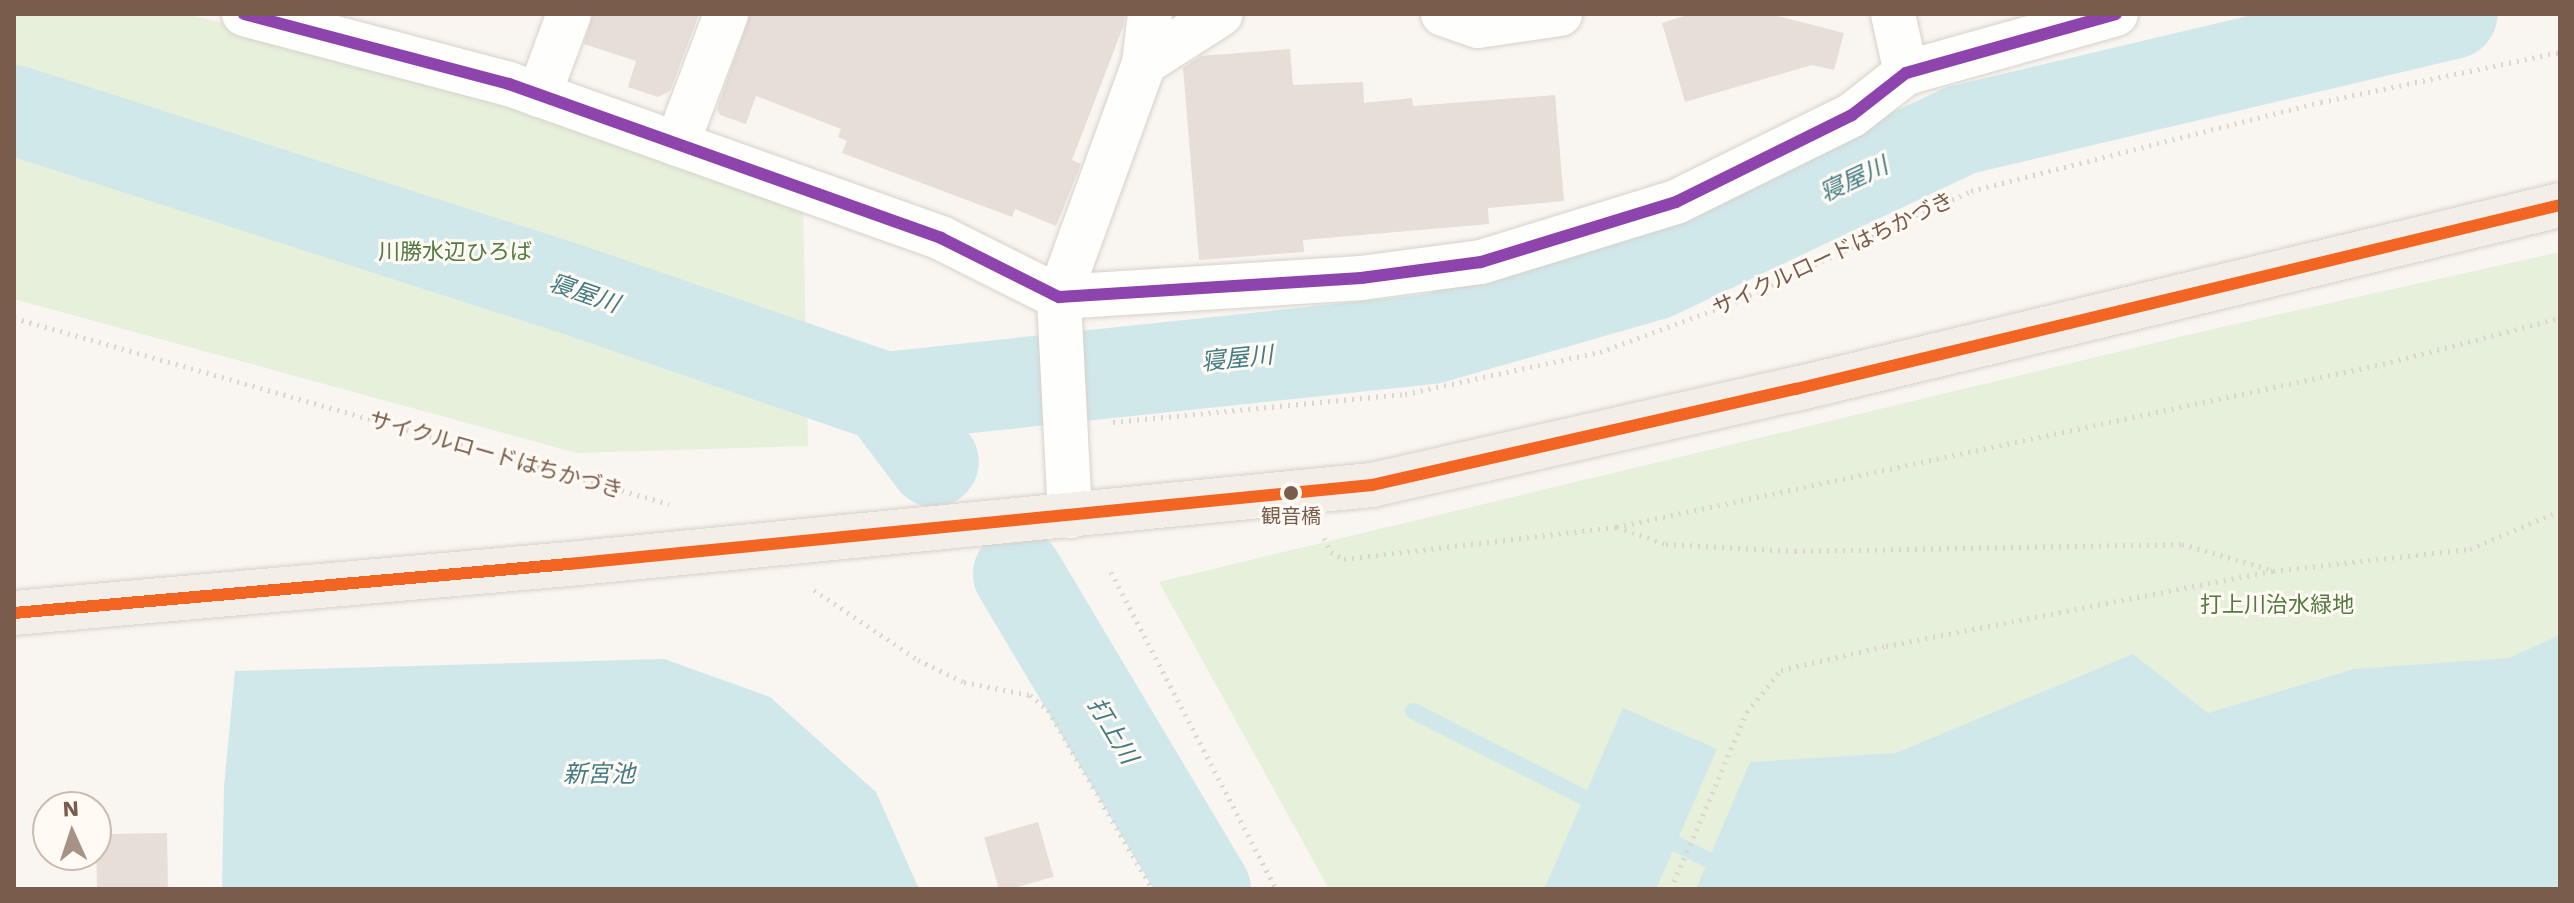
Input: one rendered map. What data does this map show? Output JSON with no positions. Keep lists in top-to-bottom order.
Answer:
{
  "streets": {
    "path": ["サイクルロードはちかづき"]
  },
  "water": ["寝屋川", "打上川", "新宮池"],
  "parks": ["川勝水辺ひろば", "打上川治水緑地"],
  "places": ["観音橋"],
  "north": "top"
}
